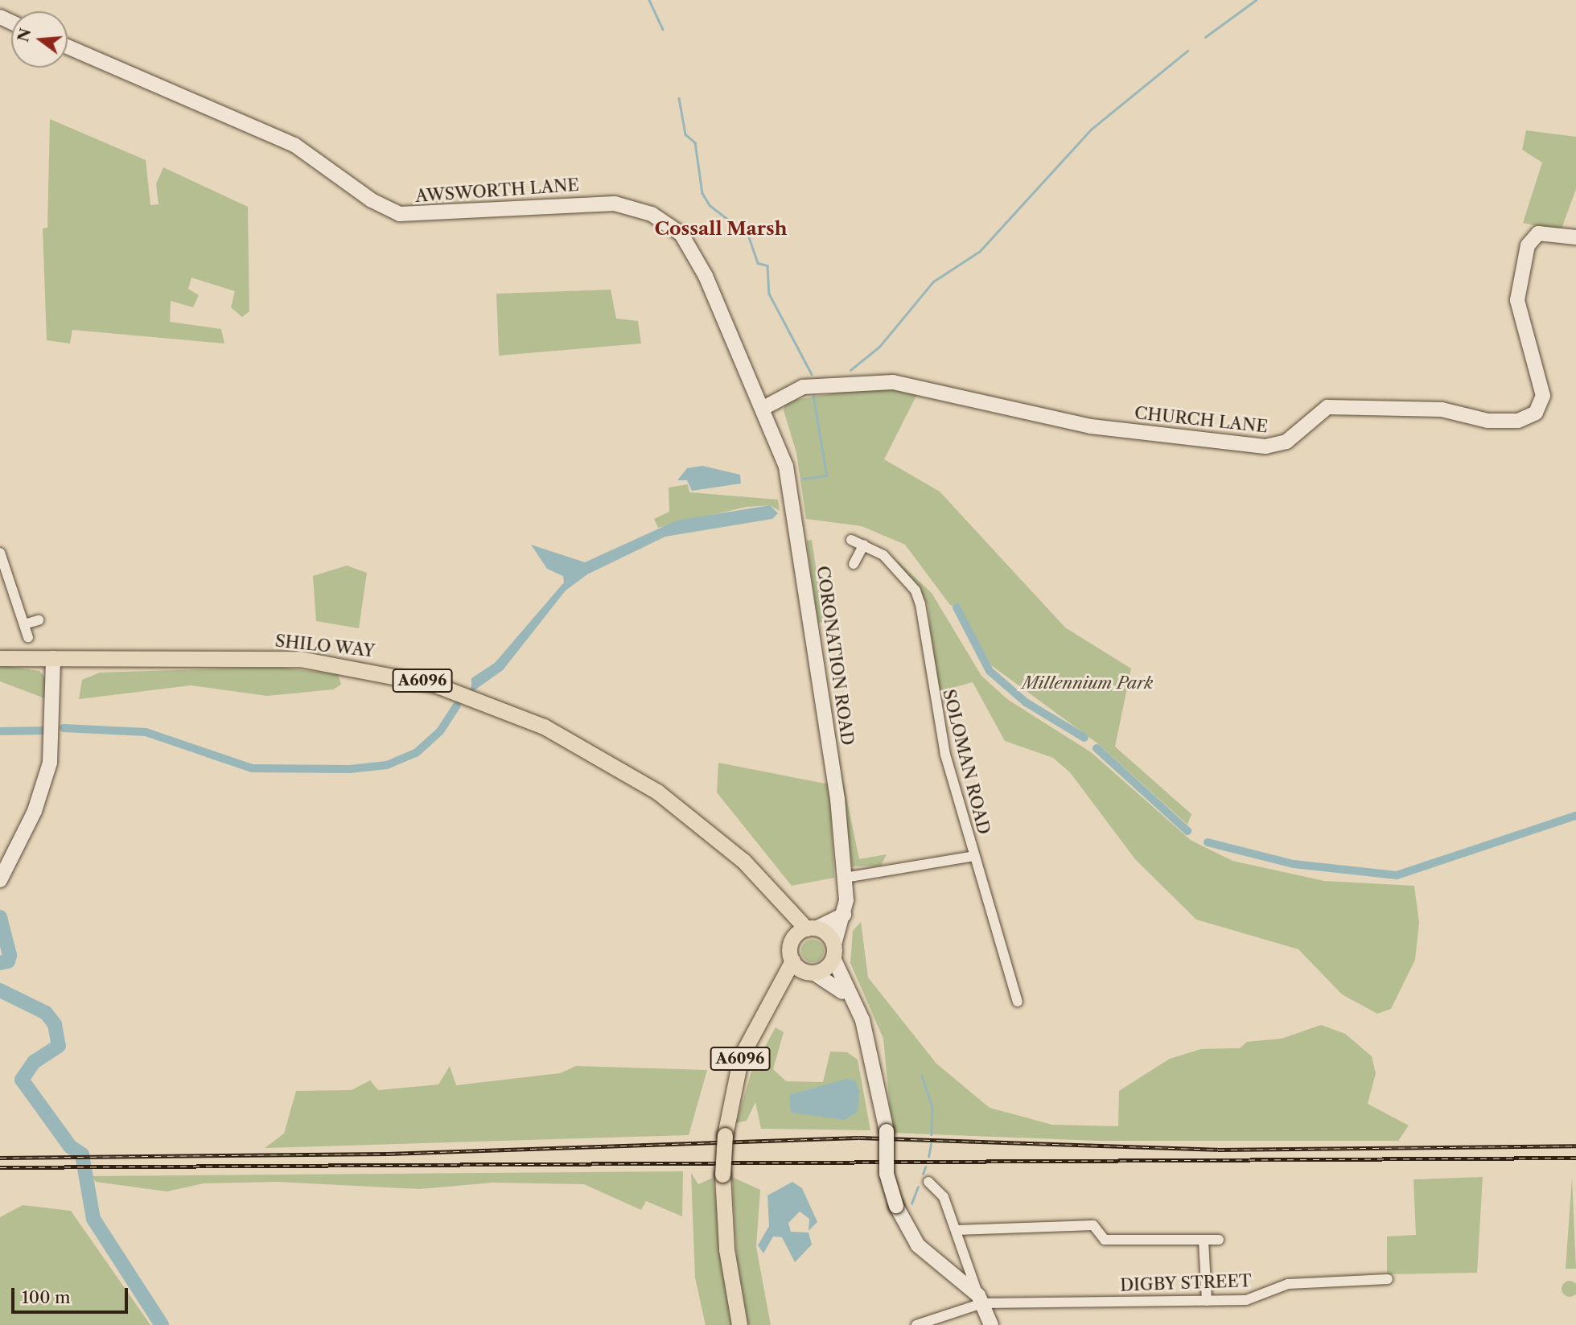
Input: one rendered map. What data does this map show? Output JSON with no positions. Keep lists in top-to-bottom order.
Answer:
{
  "streets": {
    "main road": ["SHILO WAY", "A6096"],
    "street": [
      "AWSWORTH LANE",
      "CHURCH LANE",
      "CORONATION ROAD",
      "SOLOMAN ROAD",
      "DIGBY STREET"
    ]
  },
  "crossings": [
    ["AWSWORTH LANE", "CHURCH LANE"],
    ["AWSWORTH LANE", "CORONATION ROAD"],
    ["CHURCH LANE", "CORONATION ROAD"],
    ["SHILO WAY", "CORONATION ROAD"],
    ["SHILO WAY", "A6096"],
    ["CORONATION ROAD", "A6096"],
    ["CORONATION ROAD", "SOLOMAN ROAD"]
  ],
  "districts": ["Cossall Marsh"],
  "parks": ["Millennium Park"],
  "scale_bar": "100 m",
  "north": "left"
}
